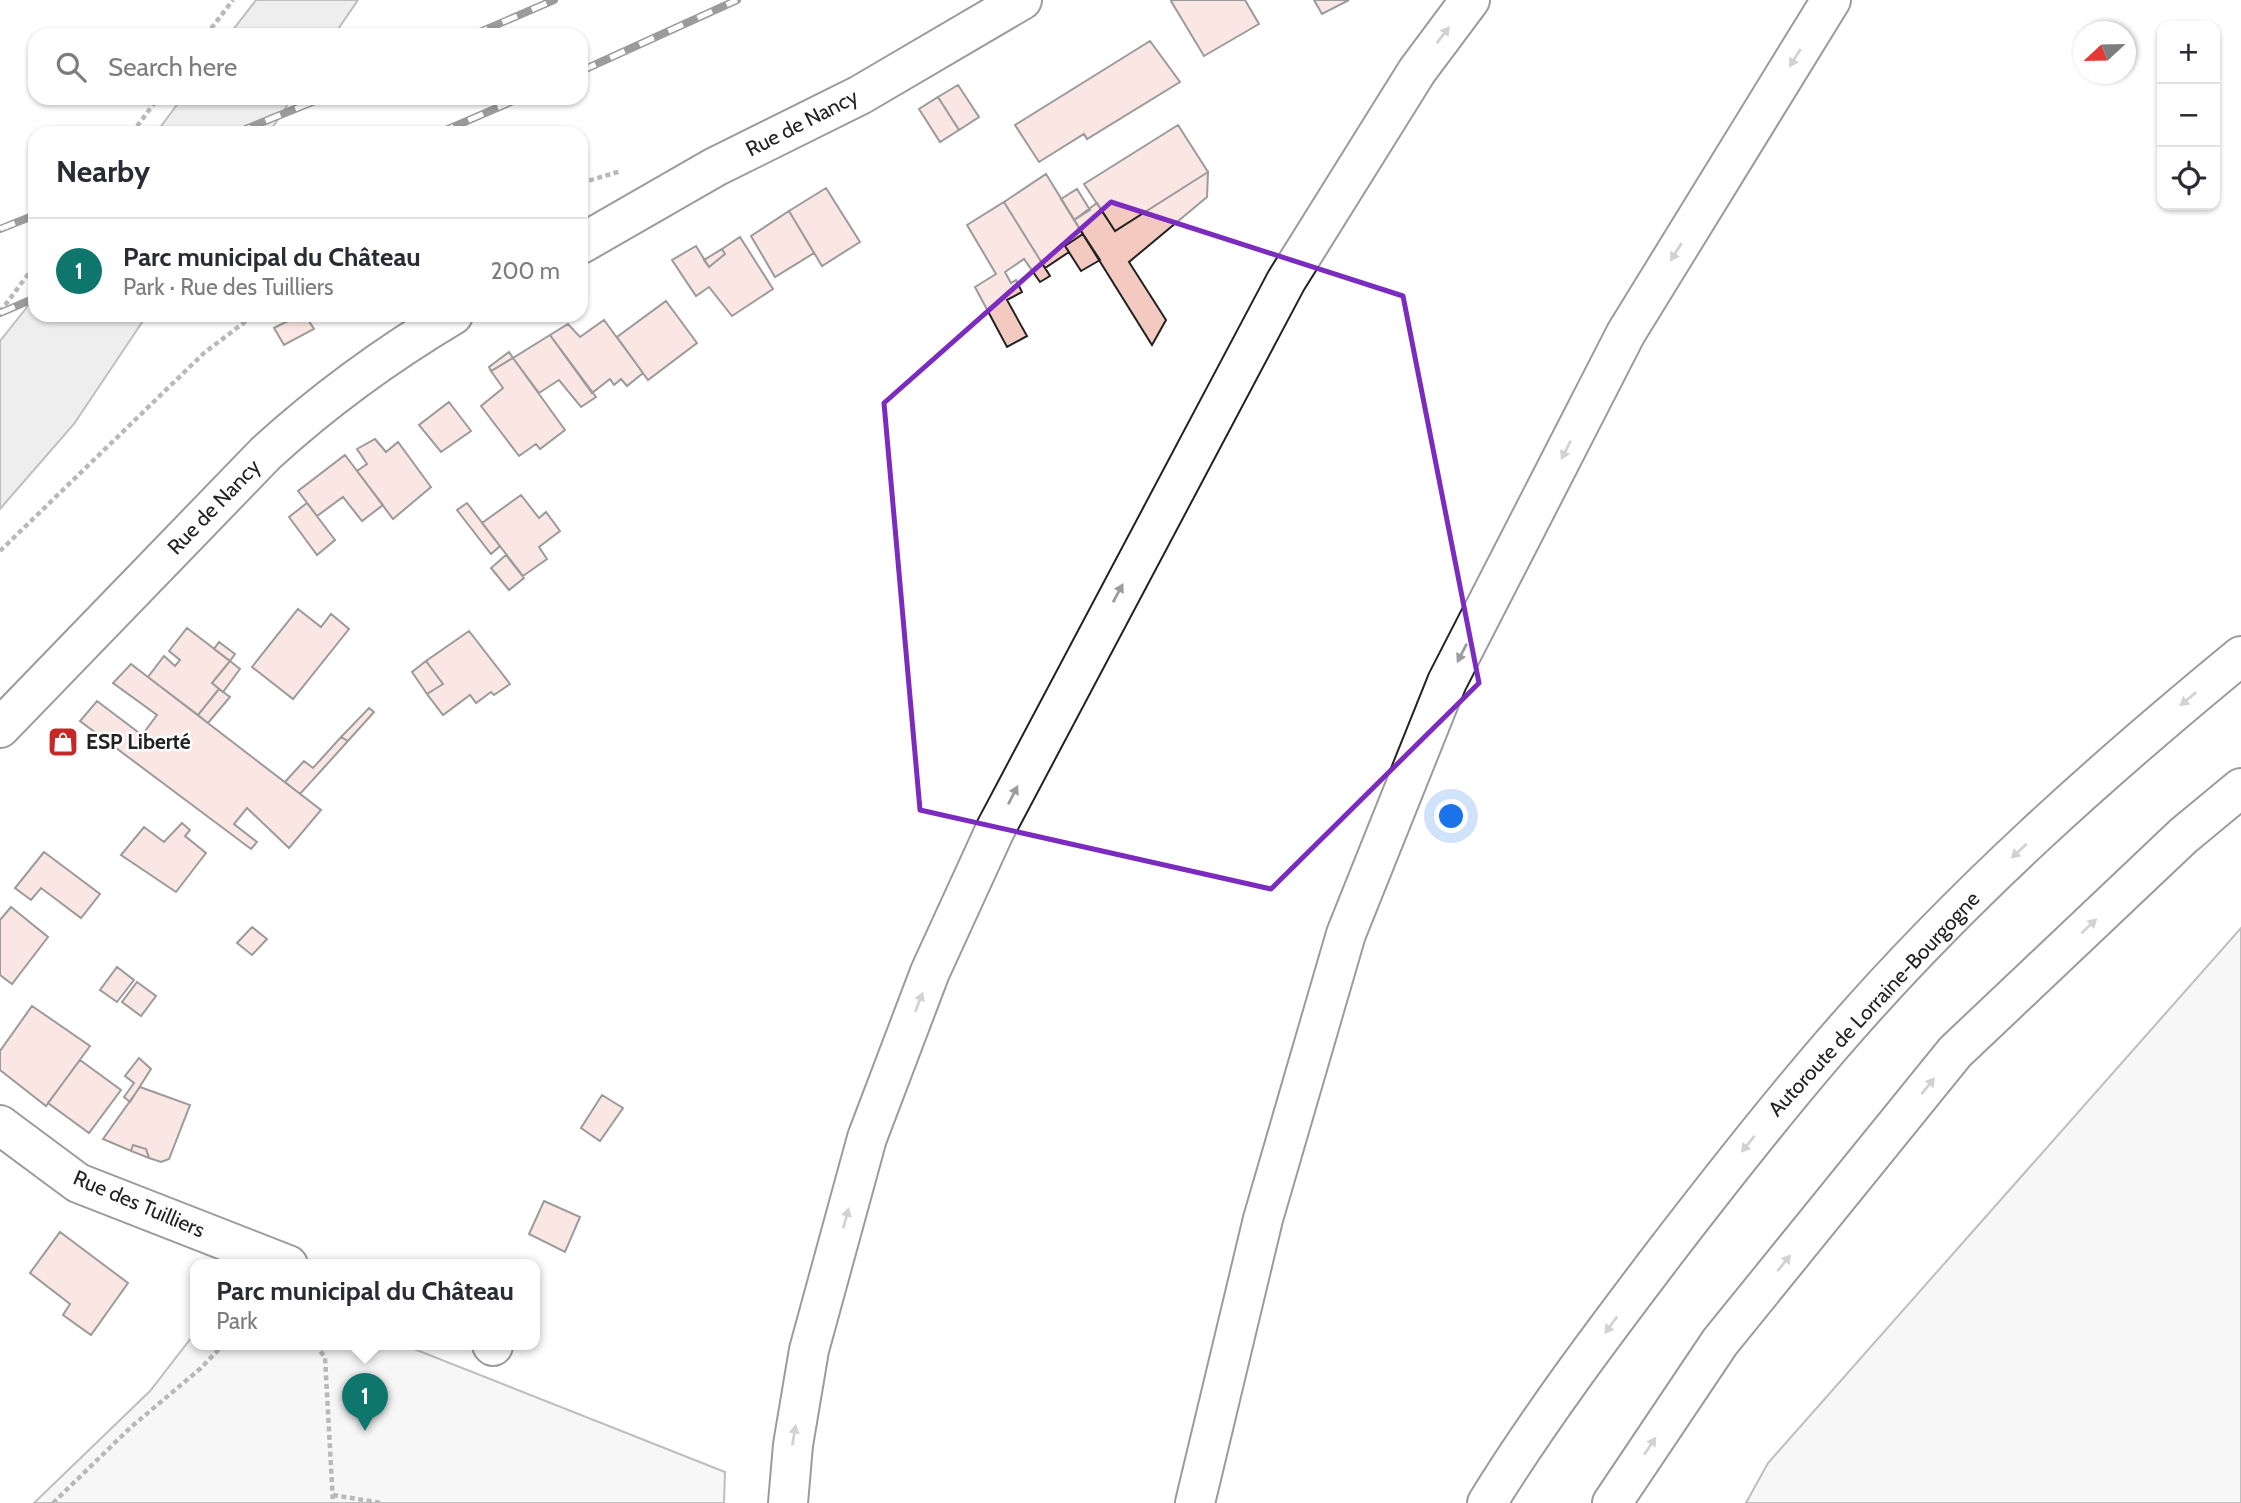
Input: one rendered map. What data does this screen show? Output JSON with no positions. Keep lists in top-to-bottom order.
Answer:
{
  "streets": {
    "main road": ["Rue de Nancy", "Autoroute de Lorraine-Bourgogne", "Rue des Tuilliers"]
  },
  "places": {
    "shop": ["ESP Liberté"]
  },
  "north": "left",
  "page": {
    "map_buttons": ["+", "−"],
    "search": "Search here",
    "heading": "Nearby",
    "list": [
      {
        "mark": "1",
        "name": "Parc municipal du Château",
        "note": "Park · Rue des Tuilliers",
        "value": "200 m"
      }
    ],
    "popup": ["Parc municipal du Château", "Park"],
    "pins": "1"
  }
}
